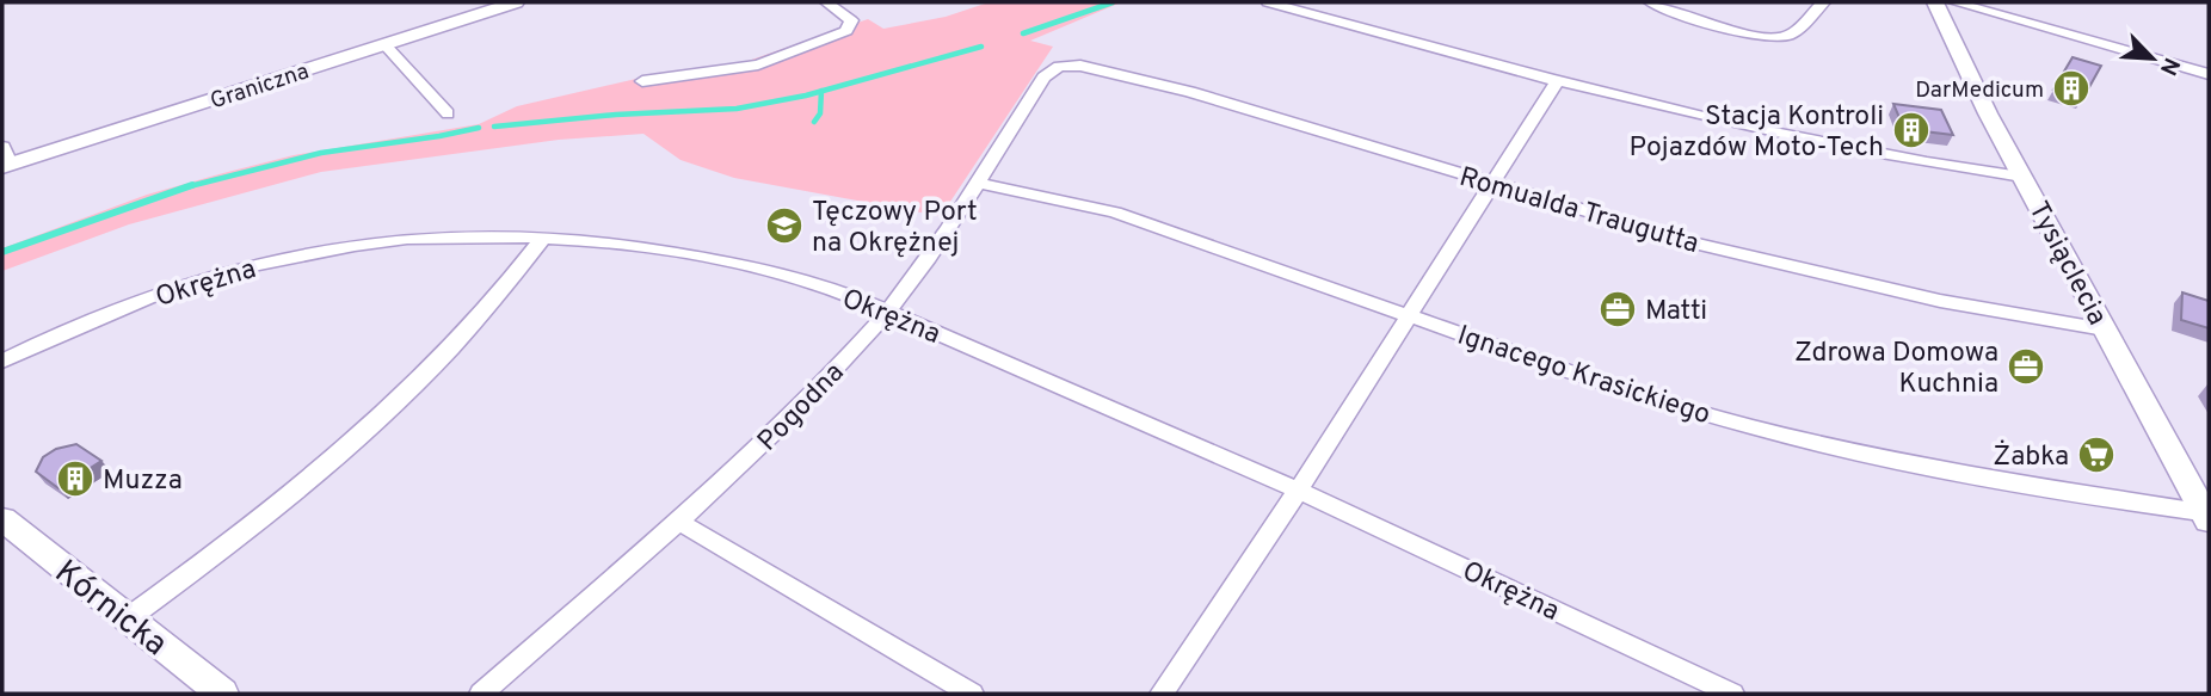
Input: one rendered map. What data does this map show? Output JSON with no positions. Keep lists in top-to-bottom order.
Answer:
{
  "streets": {
    "street": [
      "Graniczna",
      "Romualda Traugutta",
      "Tysiąclecia",
      "Okrężna",
      "Ignacego Krasickiego",
      "Pogodna",
      "Kórnicka"
    ]
  },
  "crossings": [
    ["Romualda Traugutta", "Tysiąclecia"],
    ["Romualda Traugutta", "Pogodna"],
    ["Tysiąclecia", "Ignacego Krasickiego"],
    ["Okrężna", "Pogodna"],
    ["Ignacego Krasickiego", "Pogodna"]
  ],
  "places": {
    "building": ["DarMedicum", "Stacja Kontroli Pojazdów Moto-Tech", "Muzza"],
    "school or university": ["Tęczowy Port na Okrężnej"],
    "office": ["Matti", "Zdrowa Domowa Kuchnia"],
    "supermarket": ["Żabka"]
  },
  "north": "bottom right"
}
